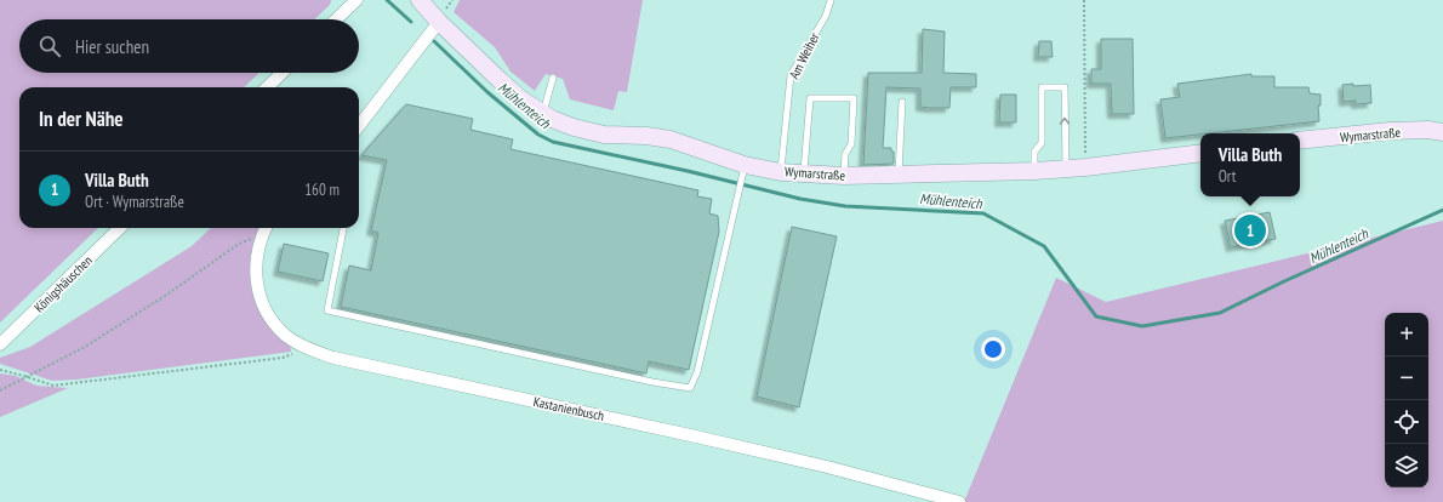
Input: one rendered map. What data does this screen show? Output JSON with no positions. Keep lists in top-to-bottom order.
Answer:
{
  "streets": {
    "main road": ["Wymarstraße"],
    "street": ["Königshäuschen", "Kastanienbusch"],
    "lane": ["Am Weiher"]
  },
  "crossings": [
    ["Am Weiher", "Wymarstraße"]
  ],
  "water": ["Mühlenteich"],
  "page": {
    "search": "Hier suchen",
    "heading": "In der Nähe",
    "popup": ["Villa Buth", "Ort"],
    "list": [
      {
        "mark": "1",
        "name": "Villa Buth",
        "note": "Ort · Wymarstraße",
        "value": "160 m"
      }
    ],
    "pins": "1",
    "map_buttons": ["+", "−"]
  }
}
